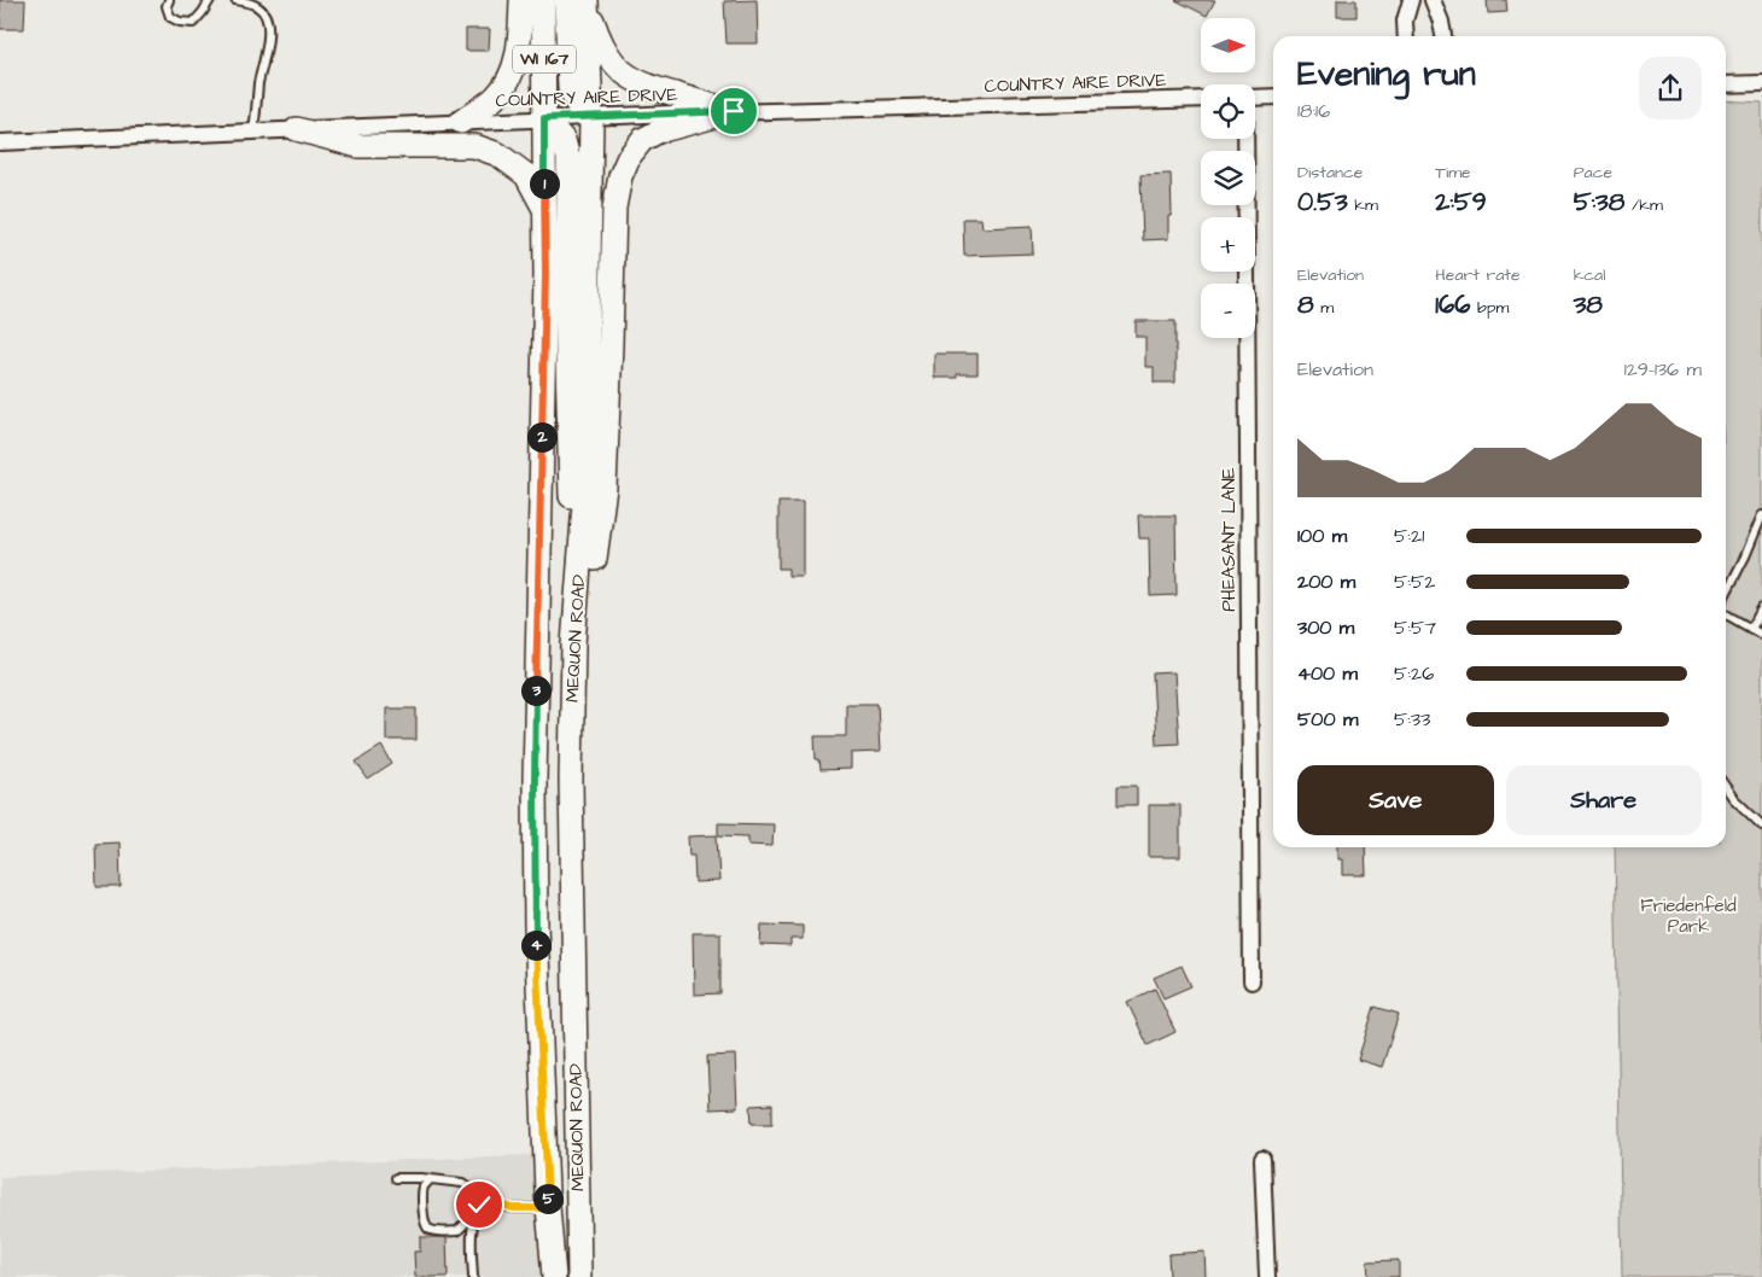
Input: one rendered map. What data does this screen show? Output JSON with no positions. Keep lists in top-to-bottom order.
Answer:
{
  "streets": {
    "main road": ["WI 167", "MEQUON ROAD"],
    "street": ["COUNTRY AIRE DRIVE", "PHEASANT LANE"]
  },
  "crossings": [
    ["COUNTRY AIRE DRIVE", "MEQUON ROAD"]
  ],
  "parks": ["Friedenfeld Park"],
  "north": "right",
  "page": {
    "map_buttons": ["+", "−"],
    "heading": ["Evening run", "18:16"],
    "stats": [
      ["Distance", "0.53 km"],
      ["Time", "2:59"],
      ["Pace", "5:38 /km"],
      ["Elevation", "8 m"],
      ["Heart rate", "166 bpm"],
      ["kcal", "38"]
    ],
    "pins": [
      "1",
      "2",
      "3",
      "4",
      "5"
    ],
    "chart": ["Elevation", "129–136 m"],
    "list": [
      {
        "name": "100 m",
        "note": "5:21"
      },
      {
        "name": "200 m",
        "note": "5:52"
      },
      {
        "name": "300 m",
        "note": "5:57"
      },
      {
        "name": "400 m",
        "note": "5:26"
      },
      {
        "name": "500 m",
        "note": "5:33"
      }
    ],
    "buttons": ["Save", "Share"]
  }
}
